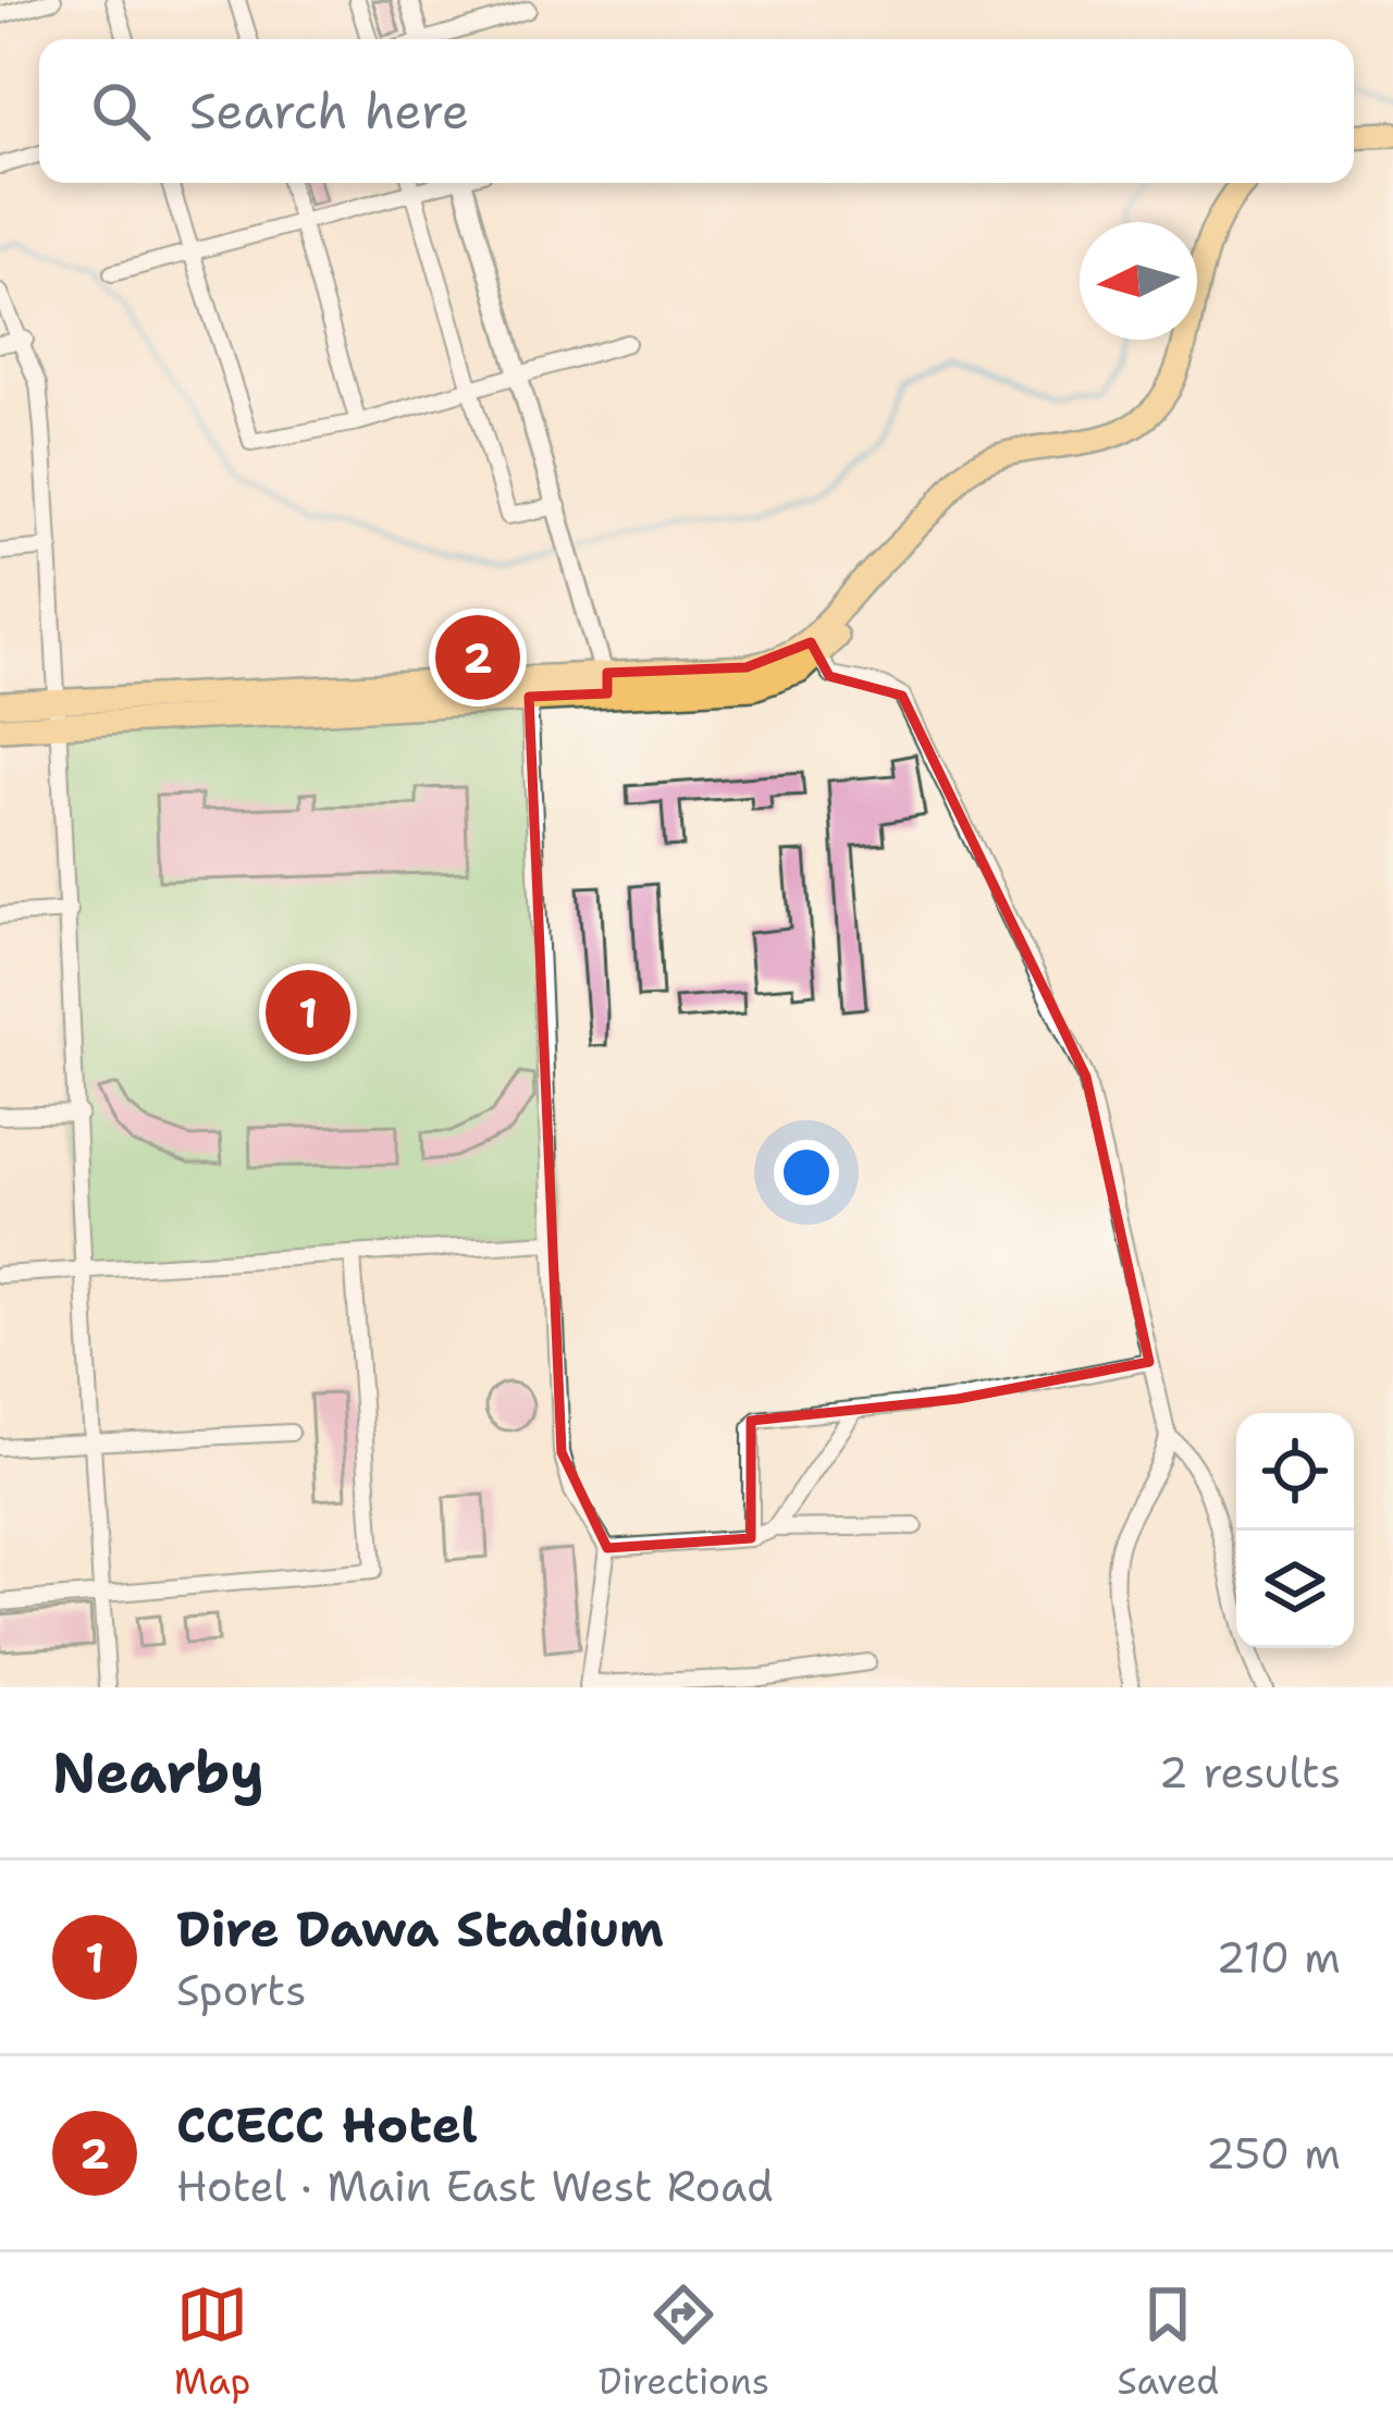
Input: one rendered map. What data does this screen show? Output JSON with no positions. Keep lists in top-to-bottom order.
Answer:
{
  "north": "left",
  "page": {
    "search": "Search here",
    "pins": ["2", "1"],
    "heading": ["Nearby", "2 results"],
    "list": [
      {
        "mark": "1",
        "name": "Dire Dawa Stadium",
        "note": "Sports",
        "value": "210 m"
      },
      {
        "mark": "2",
        "name": "CCECC Hotel",
        "note": "Hotel · Main East West Road",
        "value": "250 m"
      }
    ],
    "nav": ["Map", "Directions", "Saved"]
  }
}
